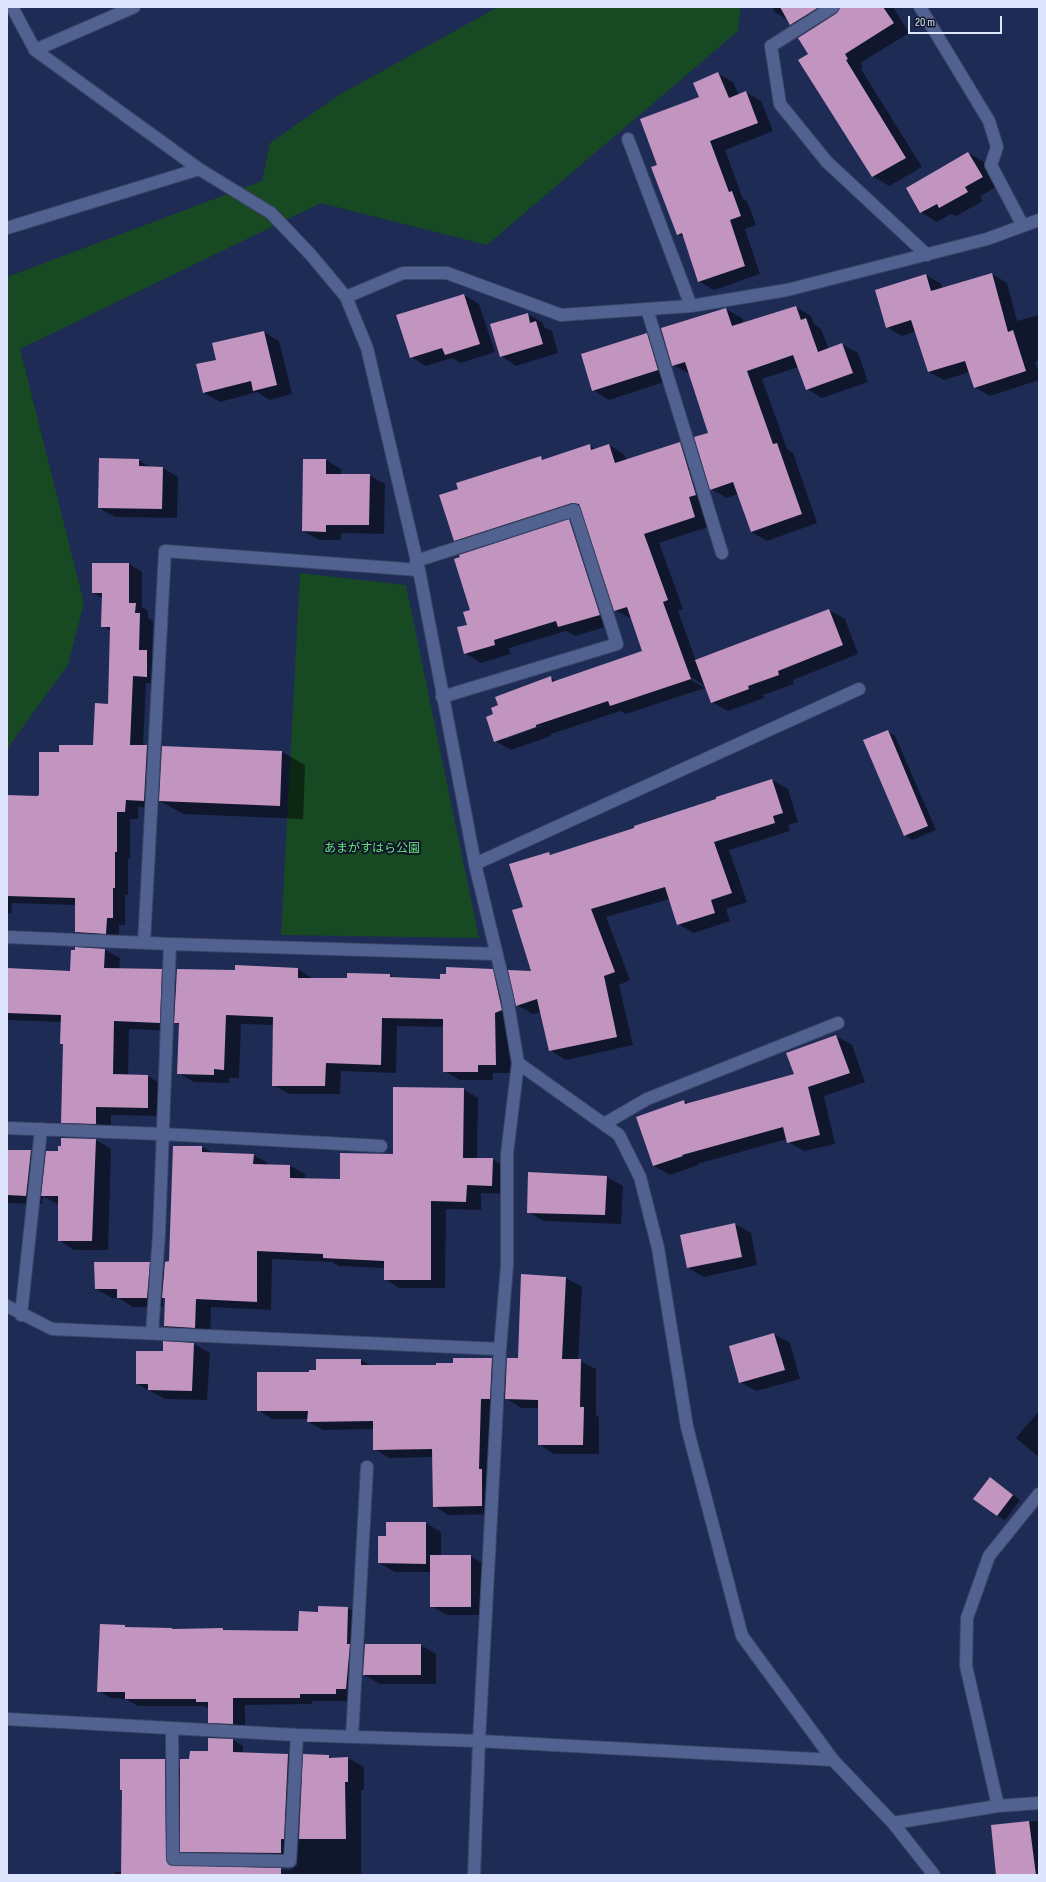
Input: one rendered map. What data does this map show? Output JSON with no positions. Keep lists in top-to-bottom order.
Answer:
{
  "parks": ["あまがすはら公園"],
  "scale_bar": "20 m"
}
